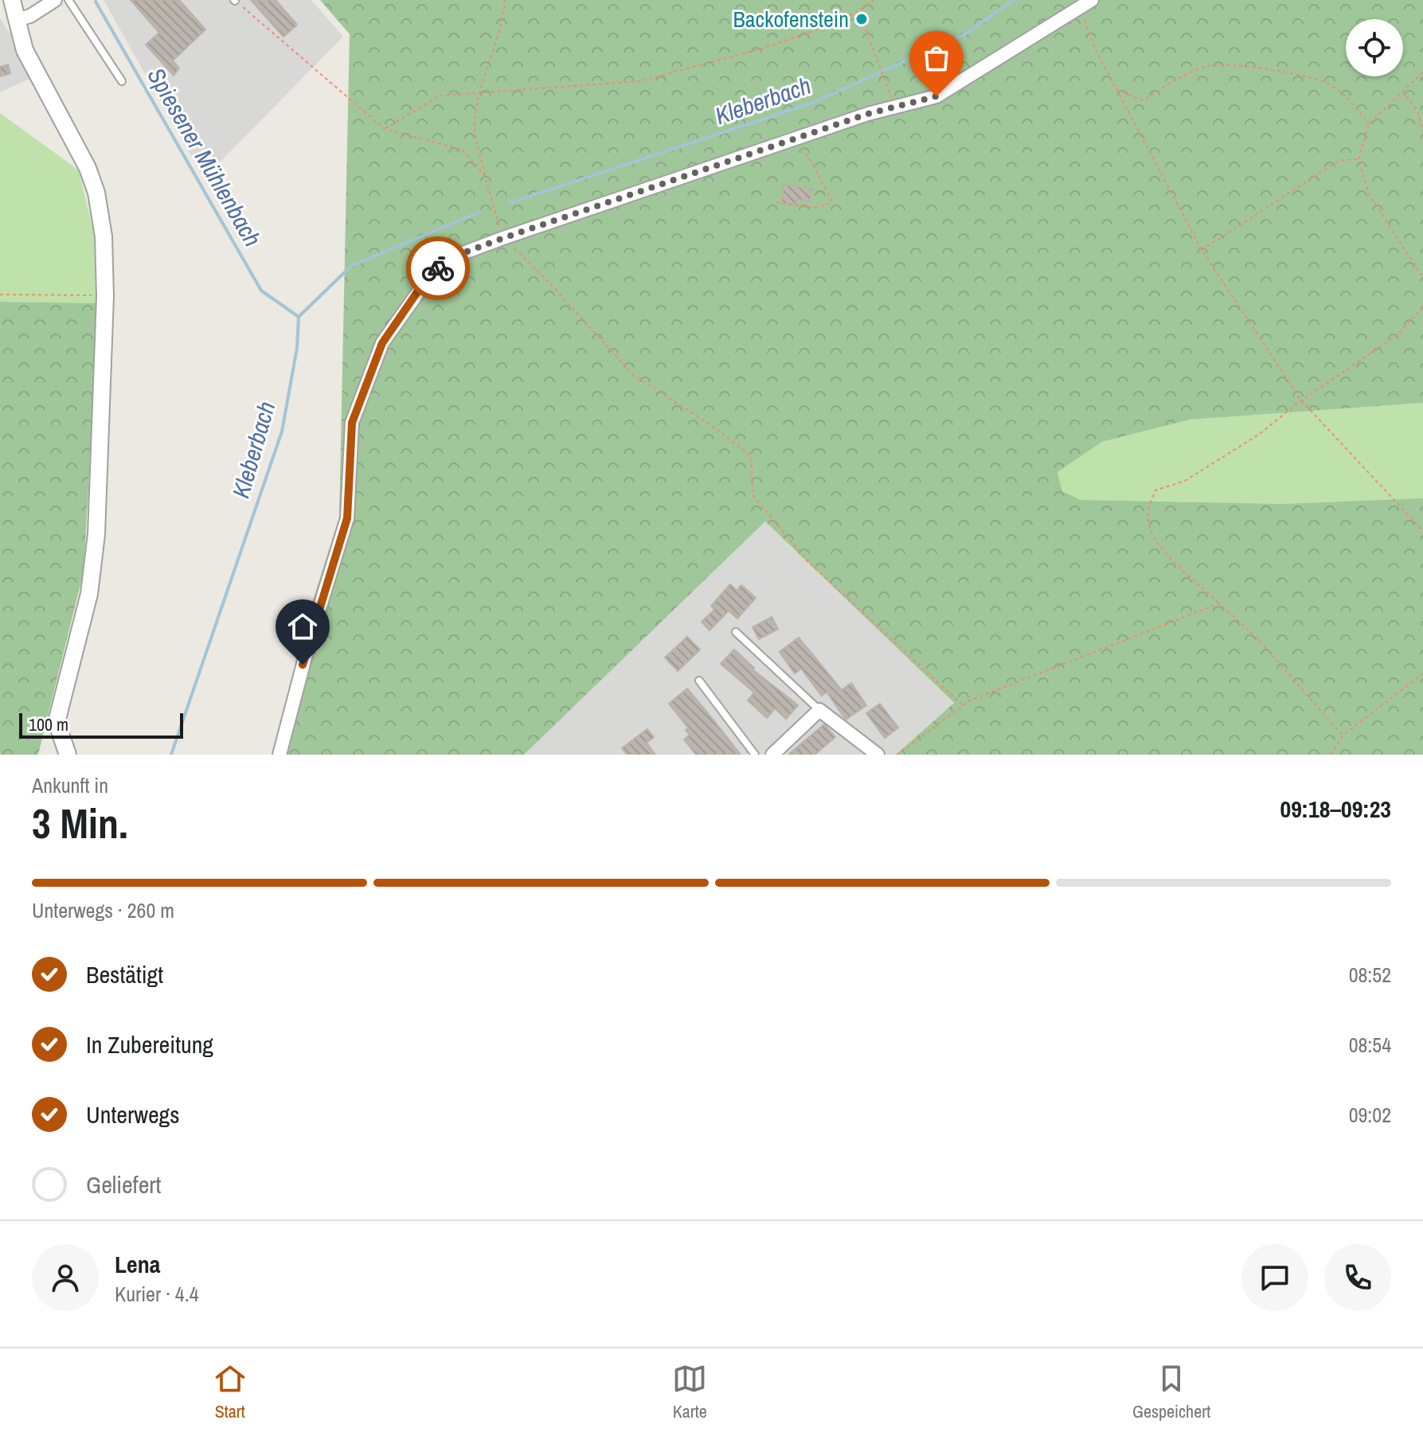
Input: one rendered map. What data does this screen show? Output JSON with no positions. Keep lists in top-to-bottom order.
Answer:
{
  "water": ["Kleberbach", "Spiesener Mühlenbach"],
  "places": ["Backofenstein"],
  "scale_bar": "100 m",
  "page": {
    "scale": "100 m",
    "heading": ["3 Min.", "Ankunft in", "09:18–09:23"],
    "panel": ["Lena", "Kurier · 4.4"],
    "bar": "Unterwegs · 260 m",
    "list": [
      ["Bestätigt", "08:52"],
      ["In Zubereitung", "08:54"],
      ["Unterwegs", "09:02"],
      "Geliefert"
    ],
    "tabs": ["Start", "Karte", "Gespeichert"]
  }
}
